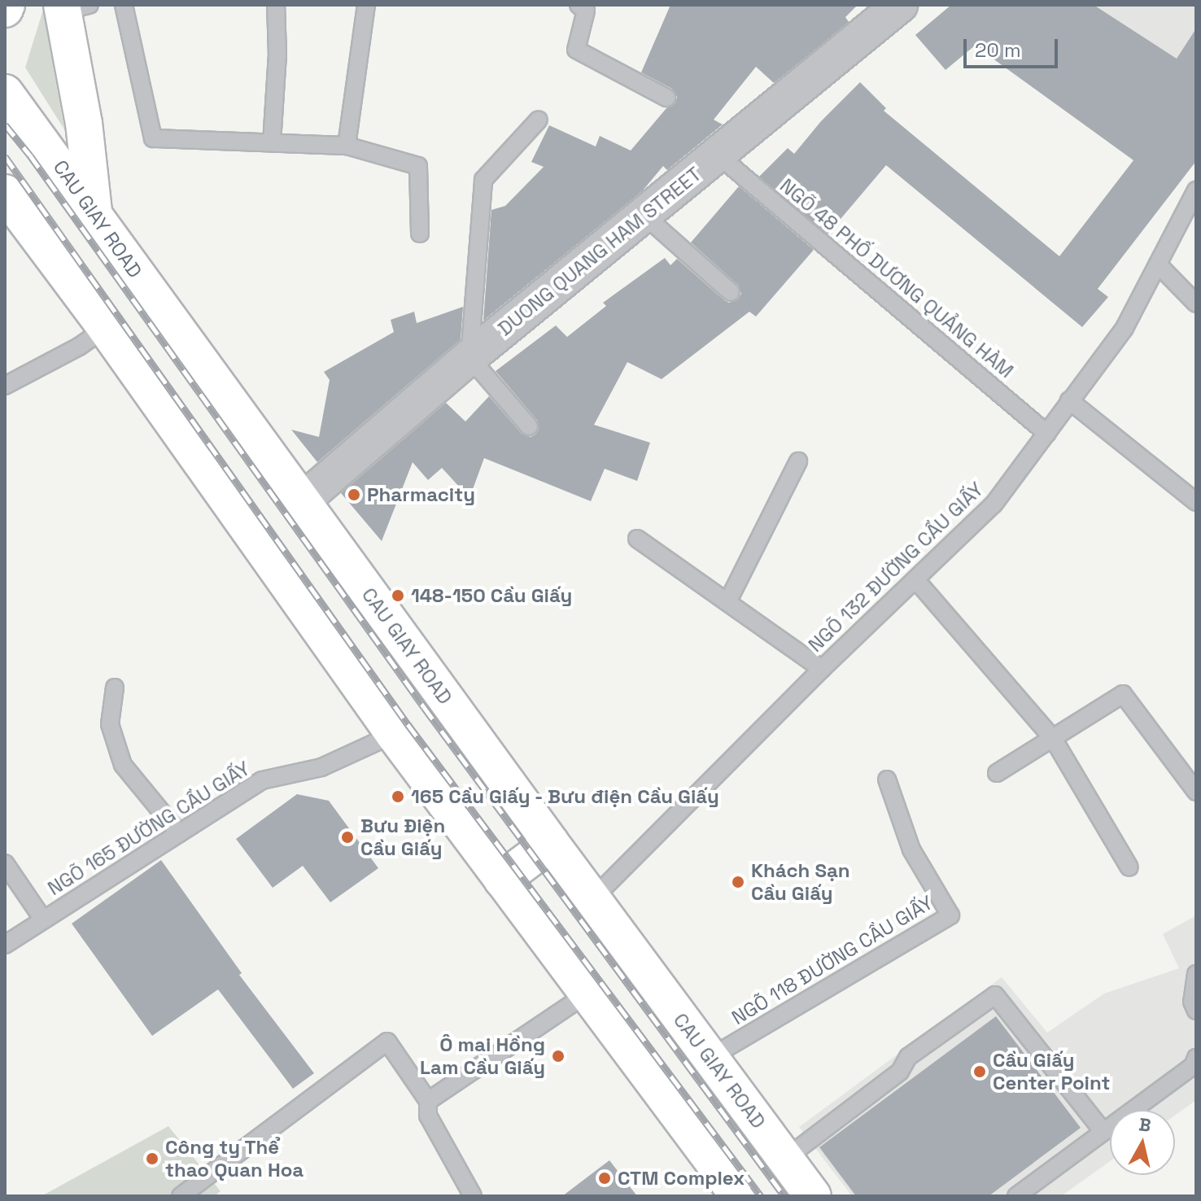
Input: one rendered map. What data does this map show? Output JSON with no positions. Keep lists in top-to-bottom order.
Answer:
{
  "streets": {
    "main road": ["CAU GIAY ROAD"],
    "street": ["DUONG QUANG HAM STREET"],
    "lane": [
      "NGÕ 48 PHỐ DƯƠNG QUẢNG HÀM",
      "NGÕ 132 ĐƯỜNG CẦU GIẤY",
      "NGÕ 165 ĐƯỜNG CẦU GIẤY",
      "NGÕ 118 ĐƯỜNG CẦU GIẤY"
    ]
  },
  "crossings": [
    ["CAU GIAY ROAD", "DUONG QUANG HAM STREET"],
    ["CAU GIAY ROAD", "NGÕ 132 ĐƯỜNG CẦU GIẤY"],
    ["CAU GIAY ROAD", "NGÕ 118 ĐƯỜNG CẦU GIẤY"],
    ["DUONG QUANG HAM STREET", "NGÕ 48 PHỐ DƯƠNG QUẢNG HÀM"],
    ["NGÕ 48 PHỐ DƯƠNG QUẢNG HÀM", "NGÕ 132 ĐƯỜNG CẦU GIẤY"]
  ],
  "places": [
    "Pharmacity",
    "148-150 Cầu Giấy",
    "165 Cầu Giấy - Bưu điện Cầu Giấy",
    "Bưu Điện Cầu Giấy",
    "Khách Sạn Cầu Giấy",
    "Ô mai Hồng Lam Cầu Giấy",
    "Cầu Giấy Center Point",
    "Công ty Thể thao Quan Hoa",
    "CTM Complex"
  ],
  "scale_bar": "20 m",
  "north": "top"
}
